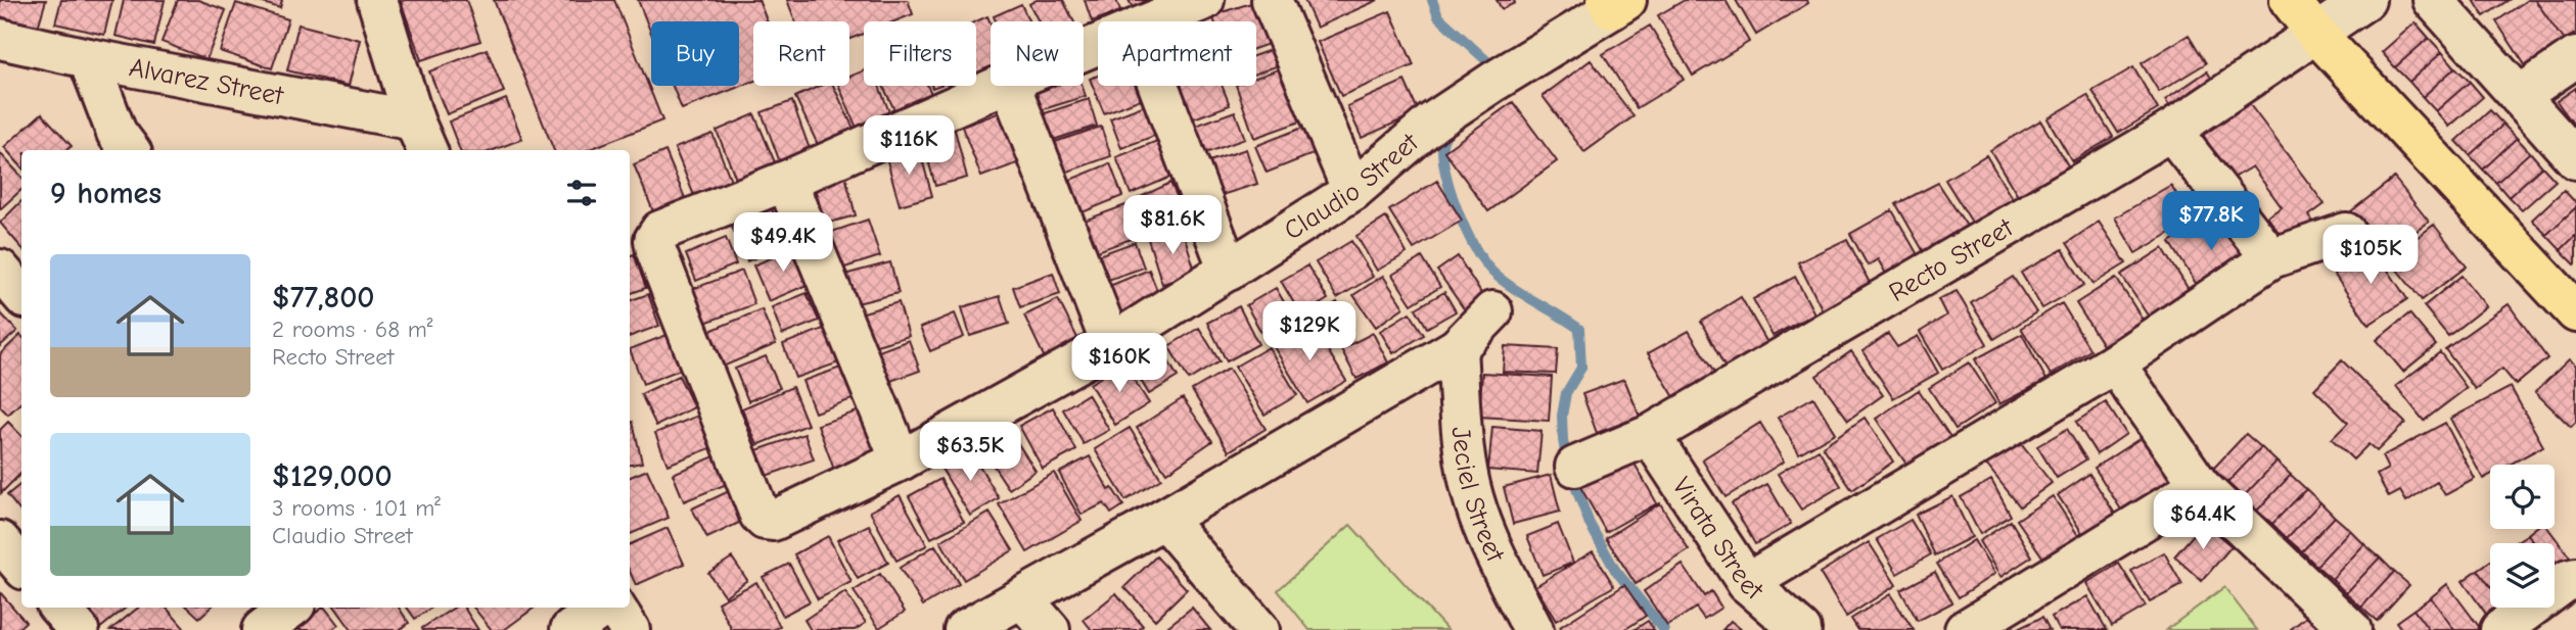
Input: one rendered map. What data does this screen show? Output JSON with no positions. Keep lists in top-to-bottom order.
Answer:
{
  "streets": {
    "street": [
      "Alvarez Street",
      "Claudio Street",
      "Recto Street",
      "Jeciel Street",
      "Virata Street"
    ]
  },
  "crossings": [
    ["Recto Street", "Virata Street"]
  ],
  "page": {
    "chip": [
      "Buy",
      "Rent",
      "Filters",
      "New",
      "Apartment"
    ],
    "price": [
      "$116K",
      "$77.8K",
      "$81.6K",
      "$49.4K",
      "$105K",
      "$129K",
      "$160K",
      "$63.5K",
      "$64.4K"
    ],
    "heading": "9 homes",
    "list": [
      {
        "name": "$77,800",
        "note": "2 rooms · 68 m² · Recto Street"
      },
      {
        "name": "$129,000",
        "note": "3 rooms · 101 m² · Claudio Street"
      }
    ]
  }
}
